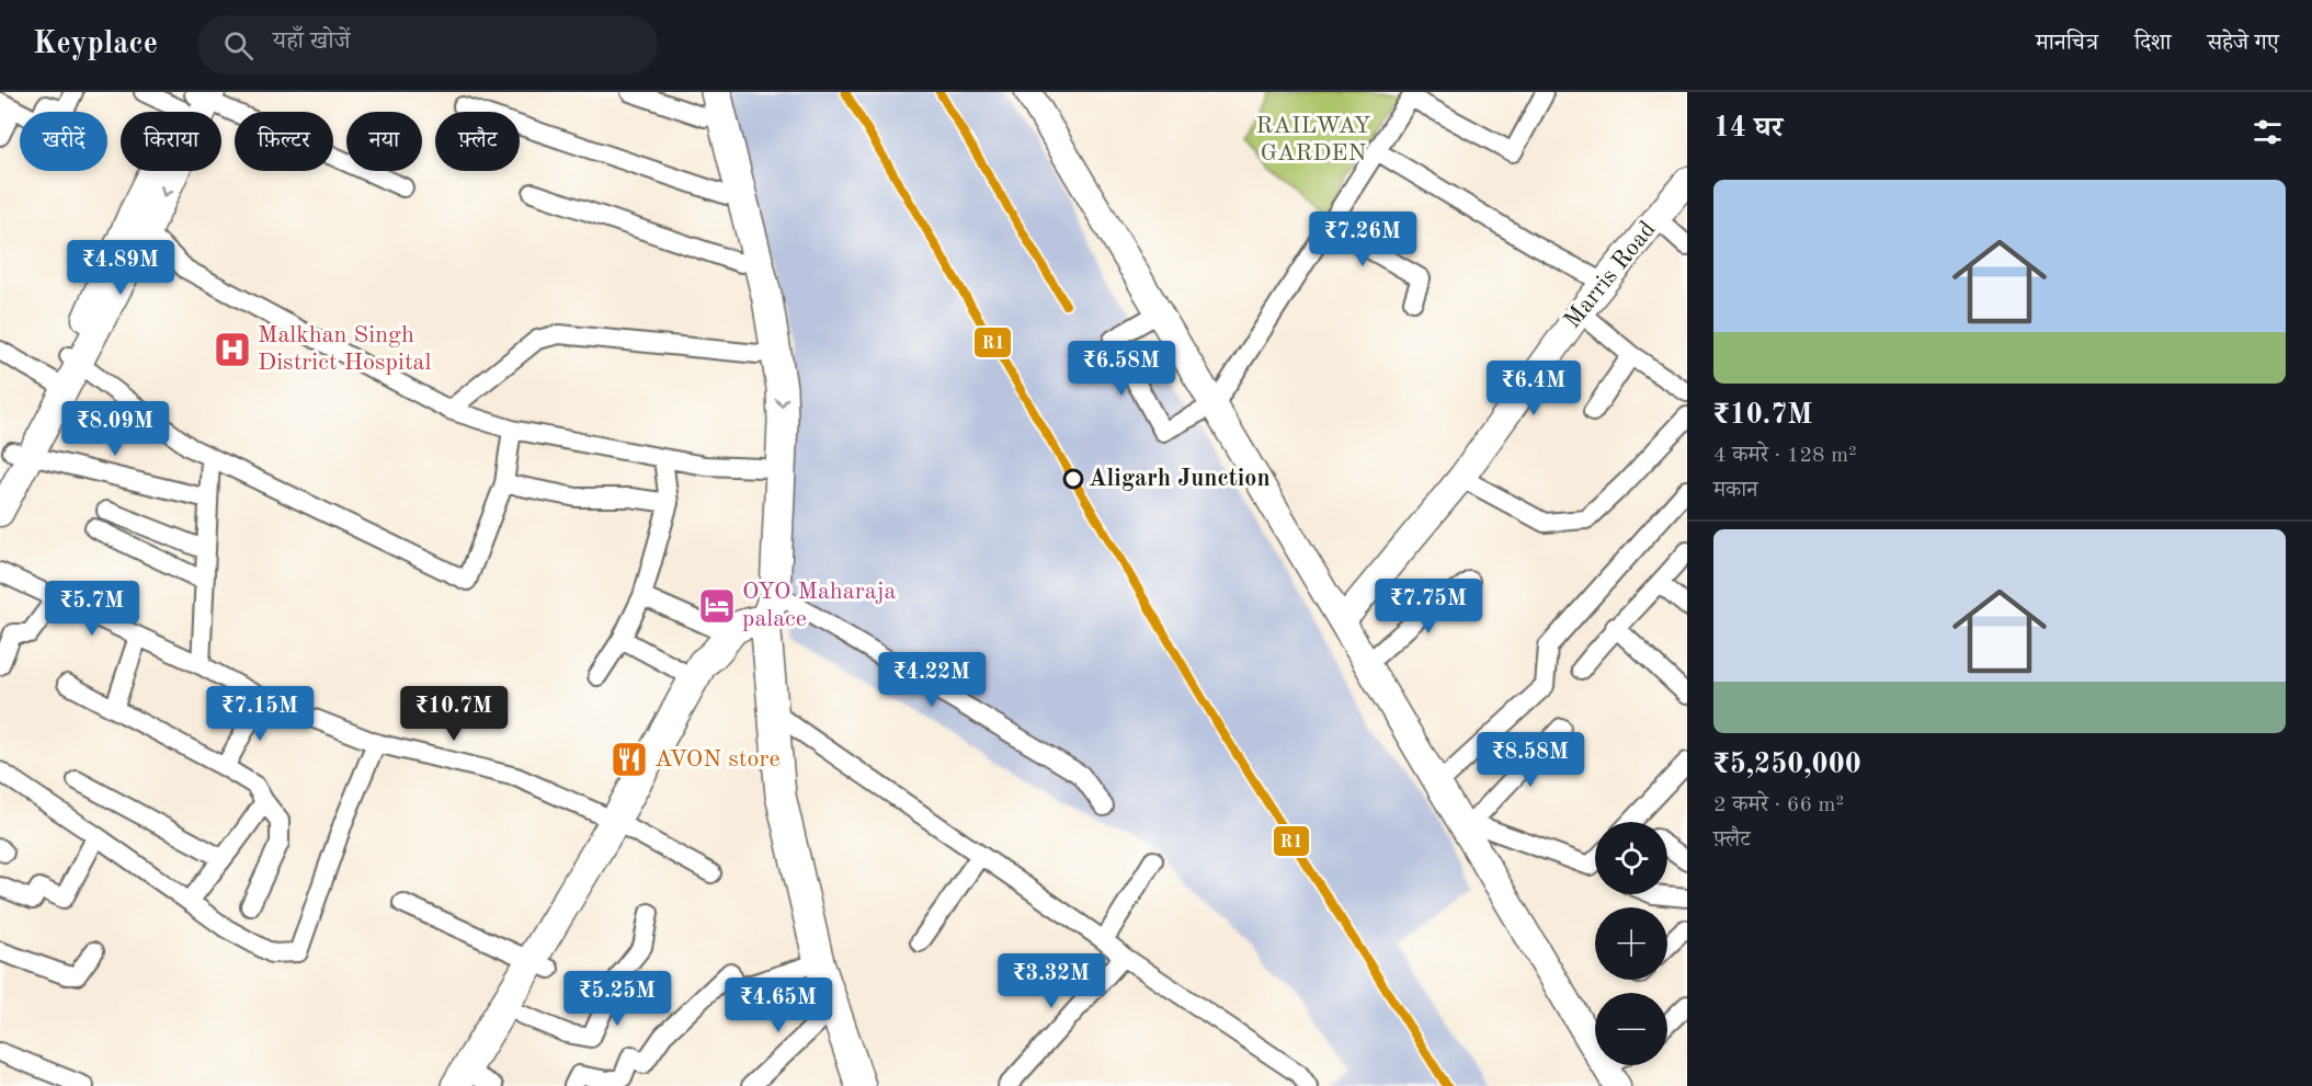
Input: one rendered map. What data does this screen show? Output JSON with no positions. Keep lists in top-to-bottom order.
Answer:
{
  "streets": {
    "street": ["Marris Road"]
  },
  "parks": ["RAILWAY GARDEN"],
  "places": {
    "hospital": ["Malkhan Singh District Hospital"],
    "other": ["Aligarh Junction"],
    "hotel": ["OYO Maharaja palace"],
    "restaurant": ["AVON store"]
  },
  "lines": ["transit line R1"],
  "page": {
    "header": "Keyplace",
    "search": "यहाँ खोजें",
    "nav": ["मानचित्र", "दिशा", "सहेजे गए"],
    "heading": "14 घर",
    "chip": [
      "खरीदें",
      "किराया",
      "फ़िल्टर",
      "नया",
      "फ़्लैट"
    ],
    "list": [
      {
        "name": "₹10.7M",
        "note": "4 कमरे · 128 m² · मकान"
      },
      {
        "name": "₹5,250,000",
        "note": "2 कमरे · 66 m² · फ़्लैट"
      }
    ],
    "price": [
      "₹7.26M",
      "₹4.89M",
      "₹6.58M",
      "₹6.4M",
      "₹8.09M",
      "₹7.75M",
      "₹5.7M",
      "₹4.22M",
      "₹7.15M",
      "₹10.7M",
      "₹8.58M",
      "₹3.32M",
      "₹5.25M",
      "₹4.65M"
    ],
    "map_buttons": ["+", "−"]
  }
}
